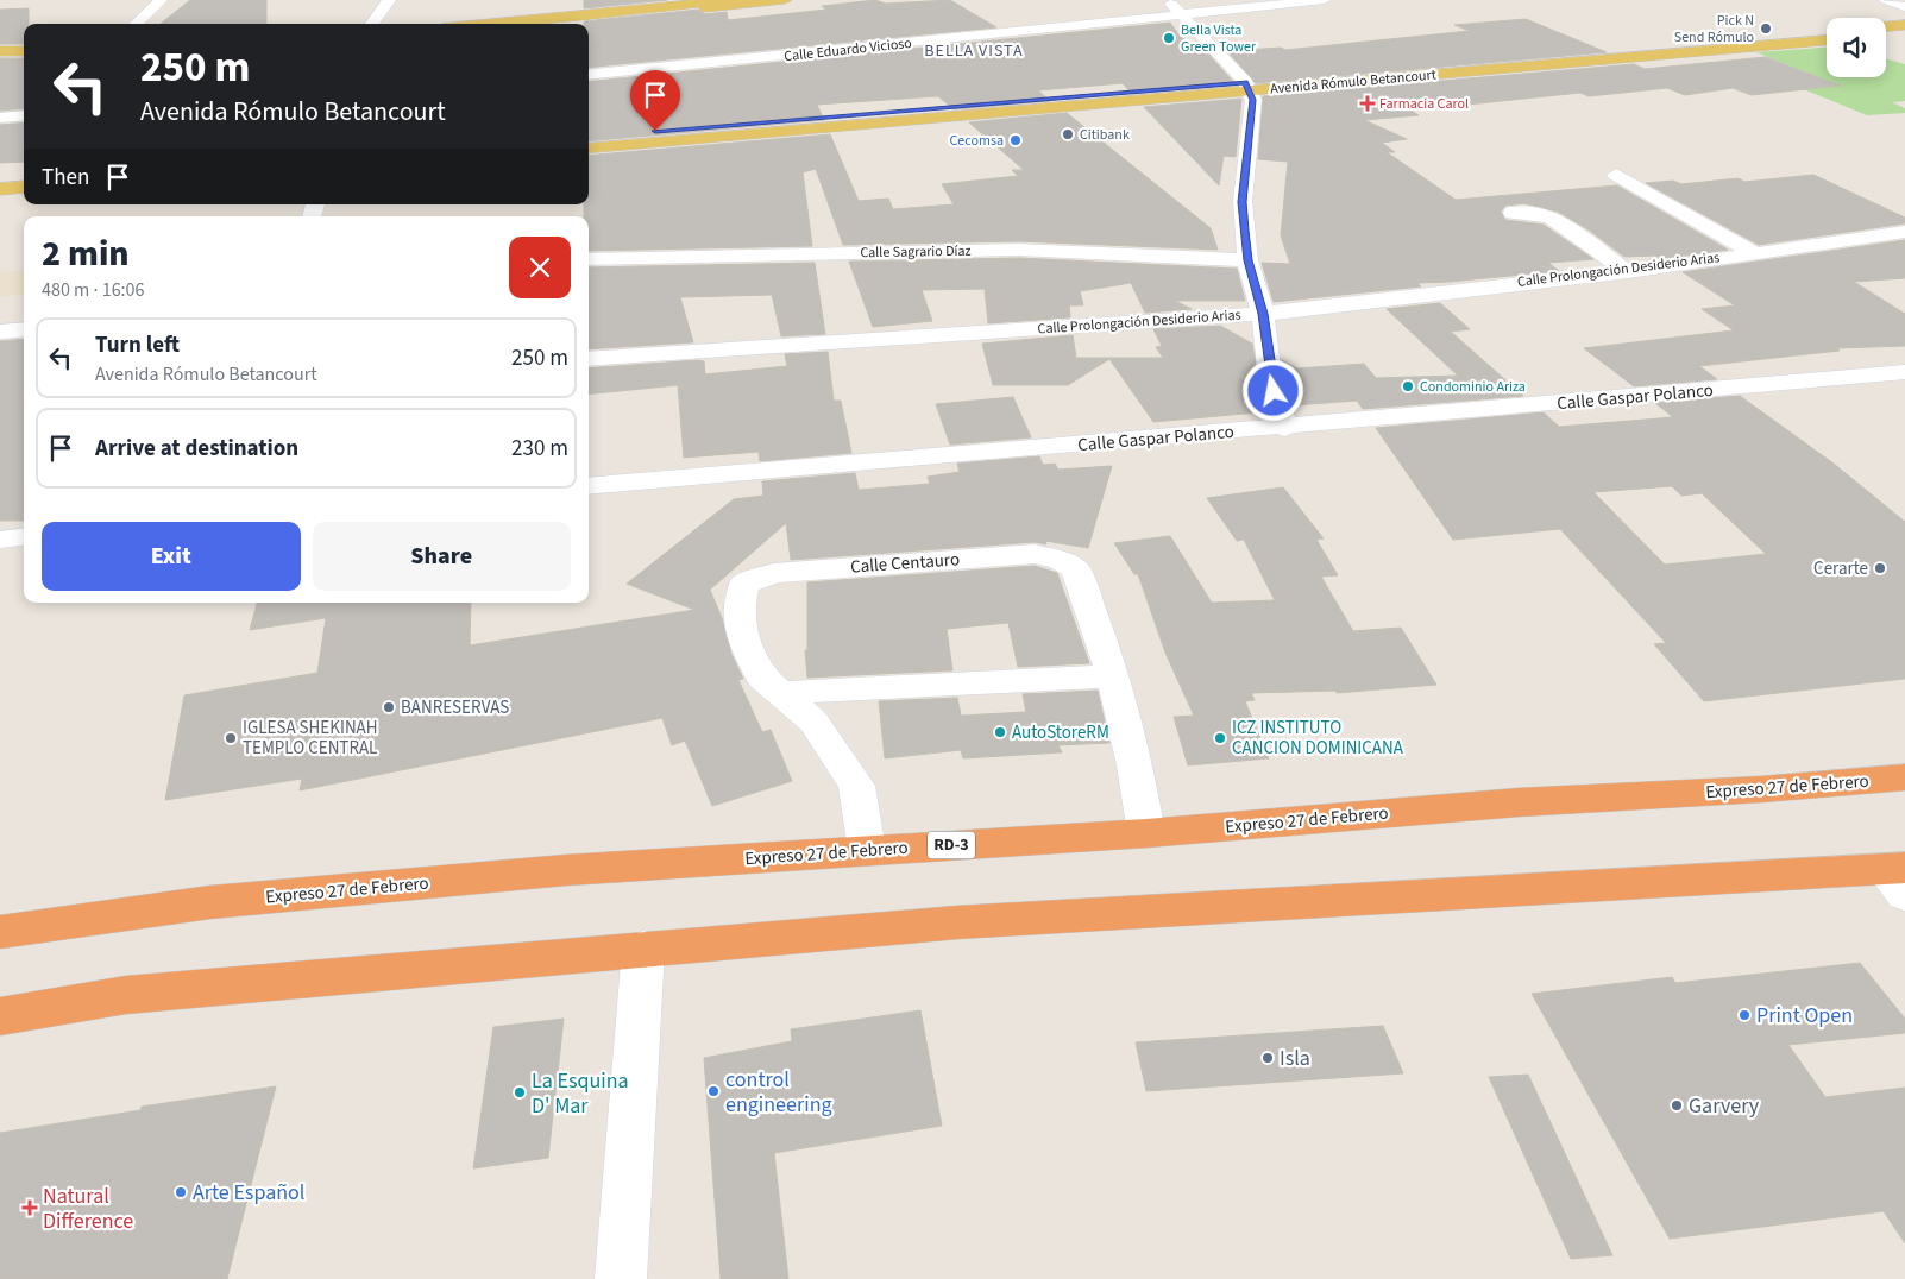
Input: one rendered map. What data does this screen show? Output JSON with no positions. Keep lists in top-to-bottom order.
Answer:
{
  "streets": {
    "highway": ["Expreso 27 de Febrero", "RD-3"],
    "main road": ["Avenida Rómulo Betancourt"],
    "street": [
      "Calle Eduardo Vicioso",
      "Calle Sagrario Díaz",
      "Calle Prolongación Desiderio Arias",
      "Calle Gaspar Polanco",
      "Calle Centauro"
    ]
  },
  "crossings": [
    ["Calle Centauro", "Expreso 27 de Febrero"]
  ],
  "districts": ["BELLA VISTA"],
  "places": {
    "other": [
      "Pick N Send Rómulo",
      "Bella Vista Green Tower",
      "Citibank",
      "Cecomsa",
      "Condominio Ariza",
      "Cerarte",
      "BANRESERVAS",
      "AutoStoreRM",
      "IGLESA SHEKINAH TEMPLO CENTRAL",
      "ICZ INSTITUTO CANCION DOMINICANA",
      "Print Open",
      "Isla",
      "control engineering",
      "La Esquina D' Mar",
      "Garvery",
      "Arte Español"
    ],
    "health": ["Farmacia Carol", "Natural Difference"]
  },
  "page": {
    "turn": ["250 m", "Avenida Rómulo Betancourt"],
    "then": "Then",
    "heading": ["2 min", "480 m · 16:06"],
    "list": [
      {
        "name": "Turn left",
        "note": "Avenida Rómulo Betancourt",
        "value": "250 m"
      },
      {
        "name": "Arrive at destination",
        "value": "230 m"
      }
    ],
    "buttons": ["Exit", "Share"]
  }
}
